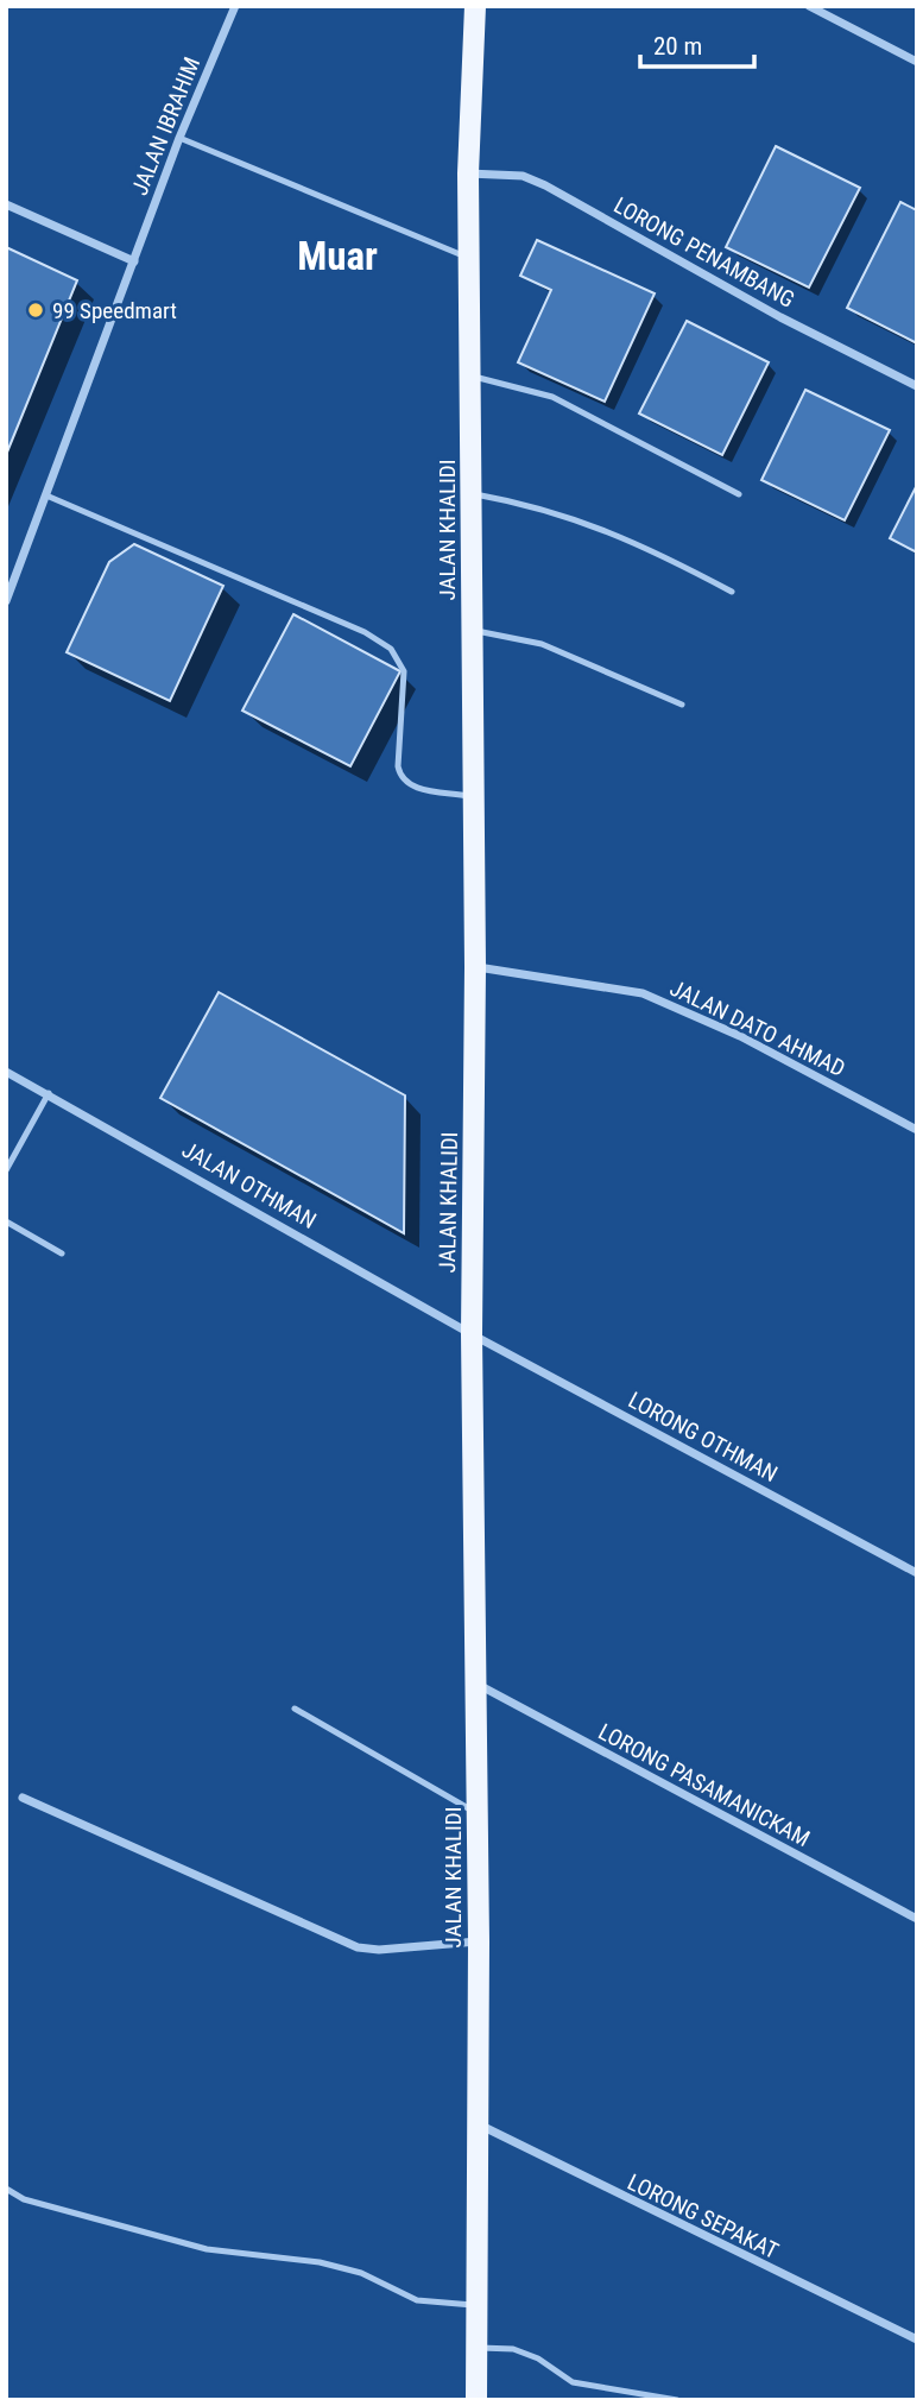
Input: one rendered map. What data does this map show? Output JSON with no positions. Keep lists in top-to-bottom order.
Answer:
{
  "streets": {
    "main road": ["JALAN KHALIDI"],
    "street": [
      "JALAN IBRAHIM",
      "LORONG PENAMBANG",
      "JALAN DATO AHMAD",
      "JALAN OTHMAN",
      "LORONG OTHMAN",
      "LORONG PASAMANICKAM",
      "LORONG SEPAKAT"
    ]
  },
  "crossings": [
    ["LORONG PENAMBANG", "JALAN KHALIDI"],
    ["JALAN KHALIDI", "JALAN DATO AHMAD"],
    ["JALAN KHALIDI", "JALAN OTHMAN"],
    ["JALAN KHALIDI", "LORONG OTHMAN"],
    ["JALAN KHALIDI", "LORONG PASAMANICKAM"],
    ["JALAN KHALIDI", "LORONG SEPAKAT"],
    ["JALAN OTHMAN", "LORONG OTHMAN"]
  ],
  "districts": ["Muar"],
  "places": ["99 Speedmart"],
  "scale_bar": "20 m"
}
